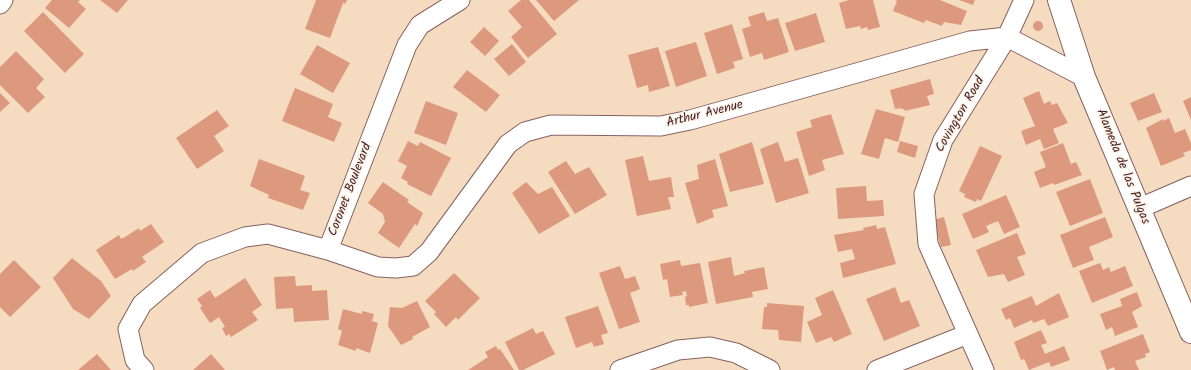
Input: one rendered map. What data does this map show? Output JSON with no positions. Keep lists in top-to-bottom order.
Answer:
{
  "streets": {
    "main road": ["Alameda de las Pulgas"],
    "street": ["Arthur Avenue", "Covington Road", "Coronet Boulevard"]
  },
  "crossings": [
    ["Arthur Avenue", "Covington Road"],
    ["Arthur Avenue", "Coronet Boulevard"]
  ]
}
